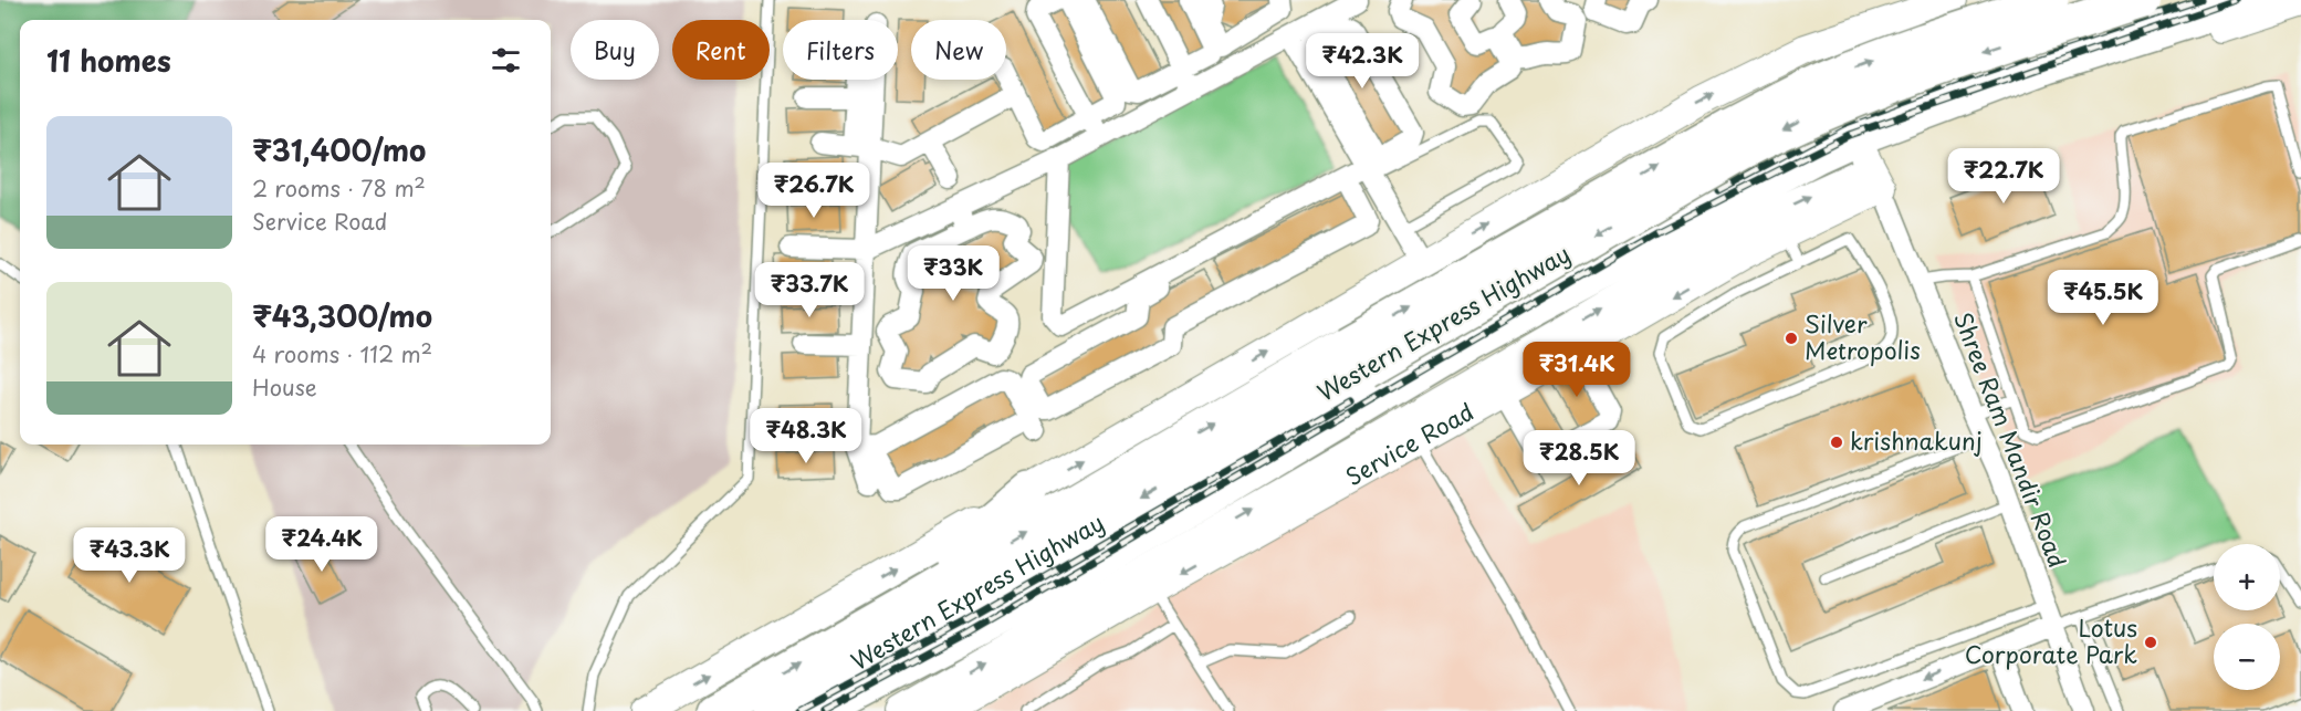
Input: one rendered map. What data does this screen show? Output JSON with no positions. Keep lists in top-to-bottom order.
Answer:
{
  "streets": {
    "highway": ["Western Express Highway"],
    "main road": ["Service Road"],
    "street": ["Shree Ram Mandir Road"]
  },
  "crossings": [
    ["Shree Ram Mandir Road", "Service Road"]
  ],
  "places": ["Silver Metropolis", "krishnakunj", "Lotus Corporate Park"],
  "page": {
    "chip": [
      "Buy",
      "Rent",
      "Filters",
      "New"
    ],
    "heading": "11 homes",
    "price": [
      "₹42.3K",
      "₹22.7K",
      "₹26.7K",
      "₹33K",
      "₹33.7K",
      "₹45.5K",
      "₹31.4K",
      "₹48.3K",
      "₹28.5K",
      "₹24.4K",
      "₹43.3K"
    ],
    "list": [
      {
        "name": "₹31,400/mo",
        "note": "2 rooms · 78 m² · Service Road"
      },
      {
        "name": "₹43,300/mo",
        "note": "4 rooms · 112 m² · House"
      }
    ],
    "map_buttons": ["+", "−"]
  }
}
